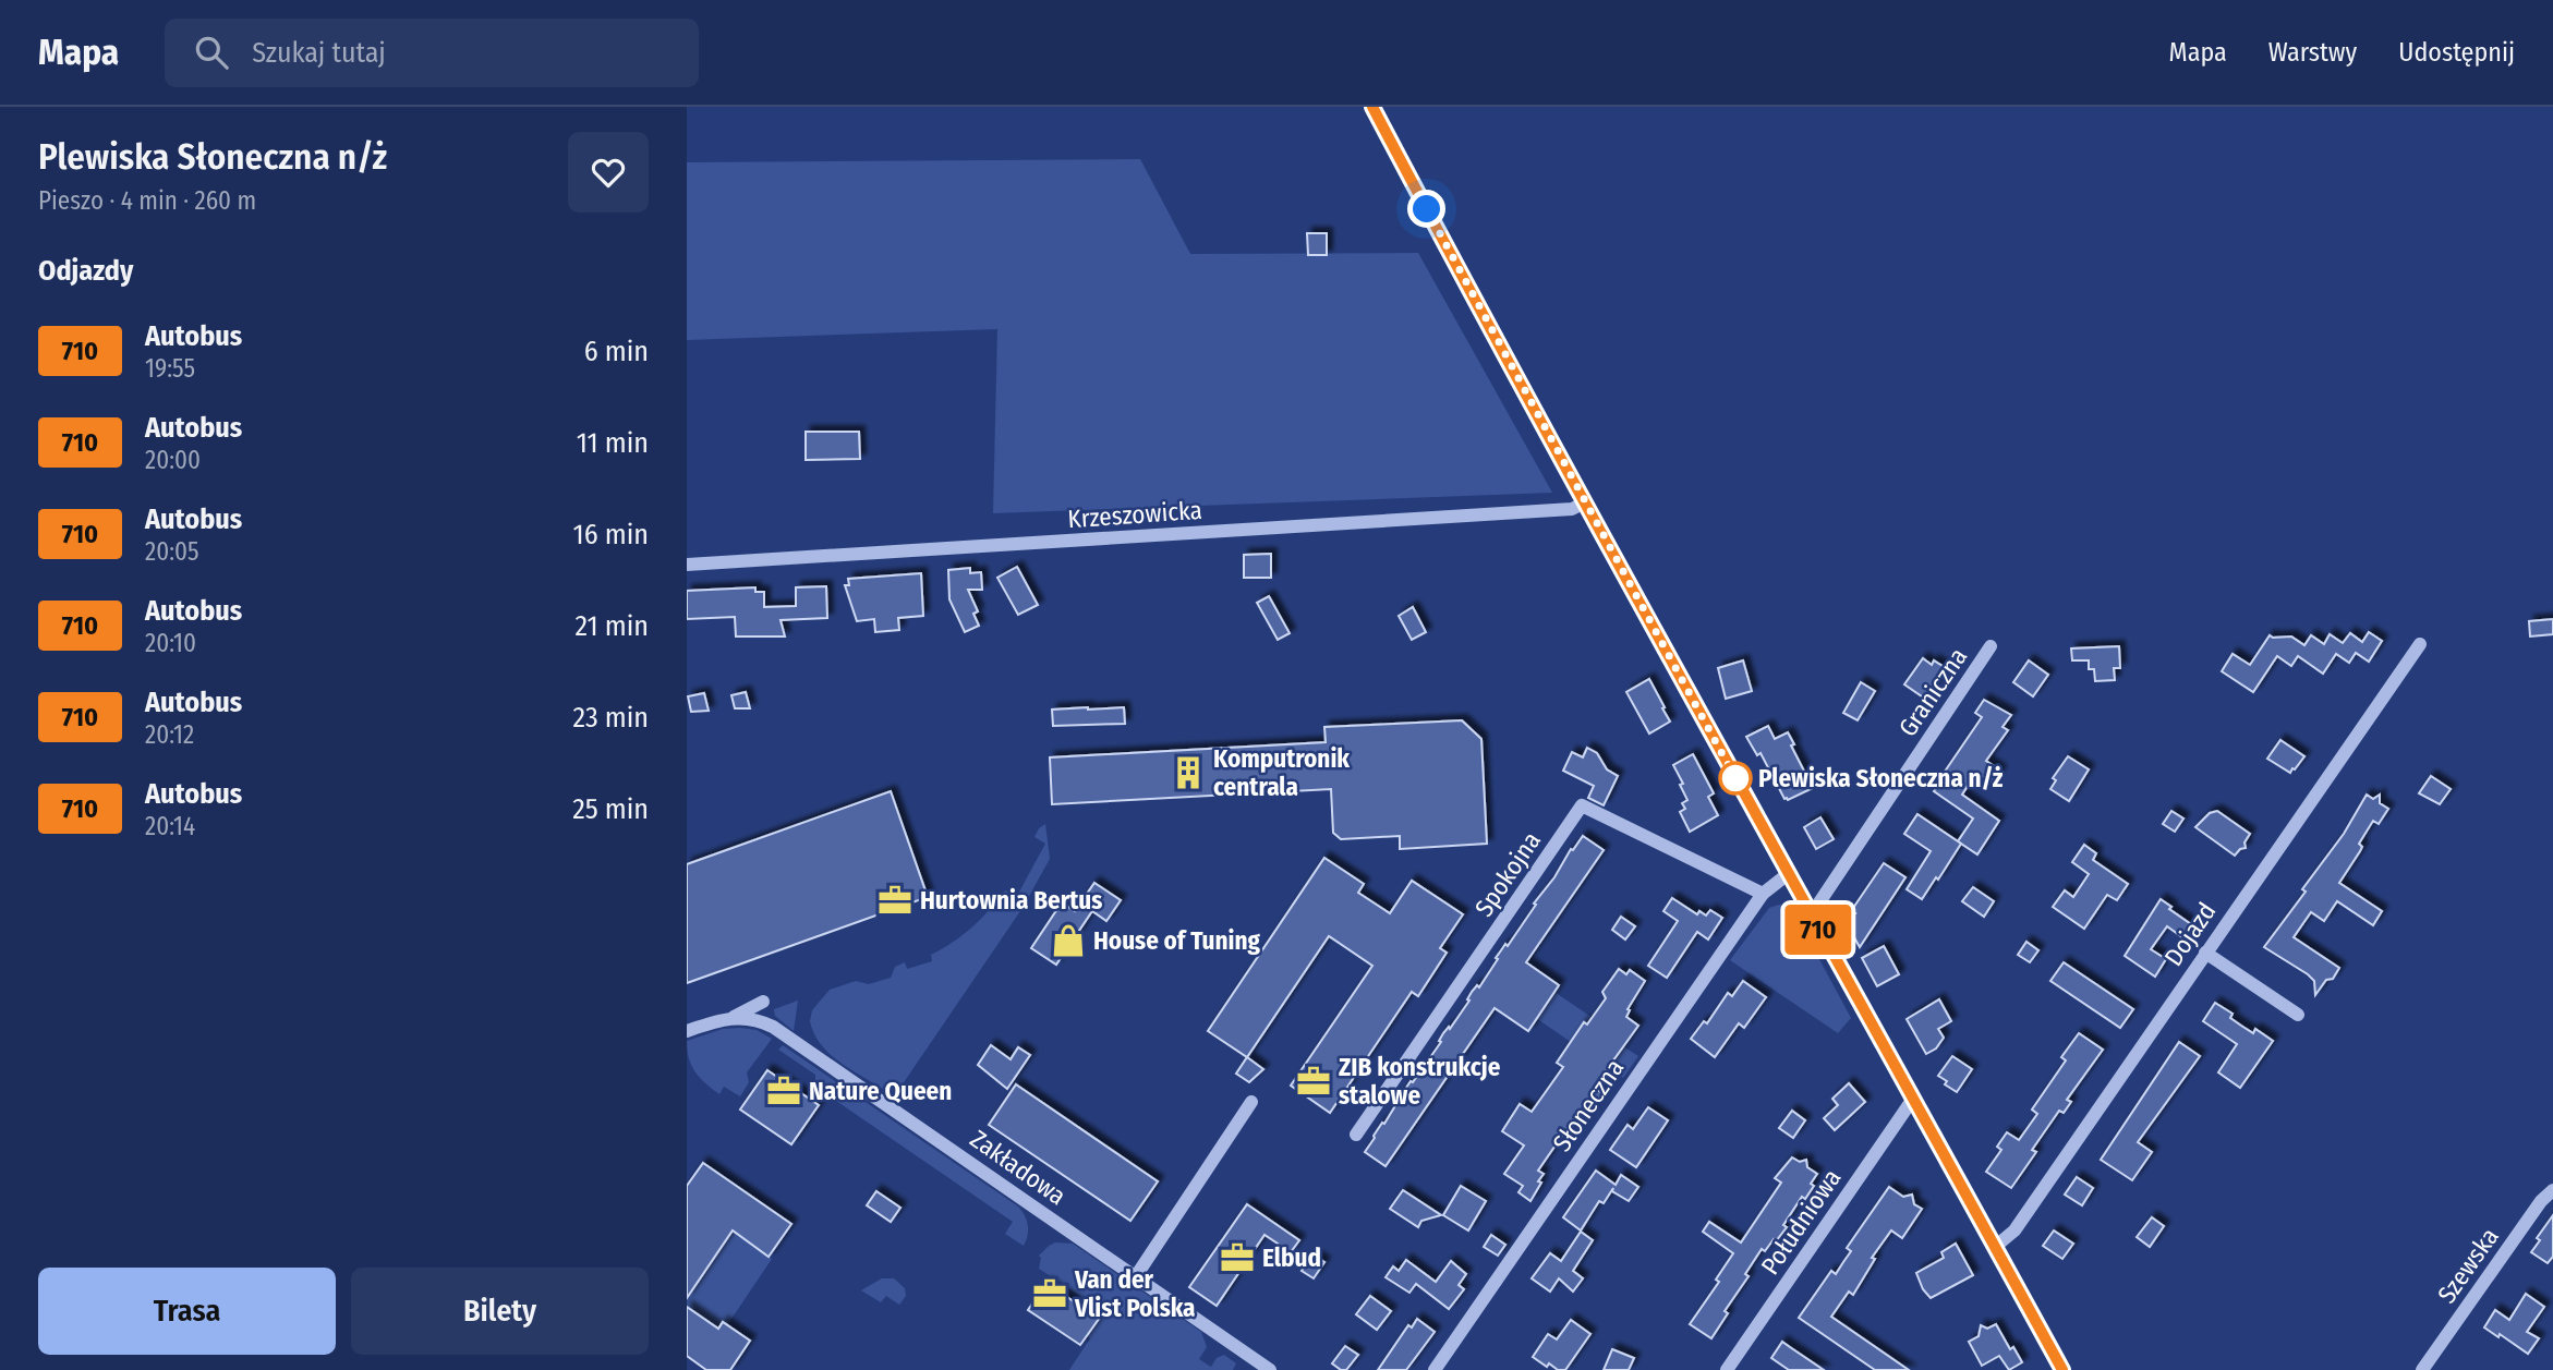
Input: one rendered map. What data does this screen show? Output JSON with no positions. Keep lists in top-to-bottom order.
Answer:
{
  "streets": {
    "street": [
      "Krzeszowicka",
      "Graniczna",
      "Spokojna",
      "Dojazd",
      "Słoneczna",
      "Zakładowa",
      "Południowa",
      "Szewska"
    ]
  },
  "crossings": [
    ["Spokojna", "Słoneczna"]
  ],
  "places": {
    "building": ["Komputronik centrala"],
    "other": ["Plewiska Słoneczna n/ż"],
    "office": [
      "Hurtownia Bertus",
      "ZIB konstrukcje stalowe",
      "Nature Queen",
      "Elbud",
      "Van der Vlist Polska"
    ],
    "shop": ["House of Tuning"]
  },
  "lines": ["bus line 710"],
  "page": {
    "header": "Mapa",
    "search": "Szukaj tutaj",
    "nav": ["Mapa", "Warstwy", "Udostępnij"],
    "heading": [
      ["Plewiska Słoneczna n/ż", "Pieszo · 4 min · 260 m"],
      "Odjazdy"
    ],
    "on_map": "710",
    "list": [
      {
        "mark": "710",
        "name": "Autobus",
        "note": "19:55",
        "value": "6 min"
      },
      {
        "mark": "710",
        "name": "Autobus",
        "note": "20:00",
        "value": "11 min"
      },
      {
        "mark": "710",
        "name": "Autobus",
        "note": "20:05",
        "value": "16 min"
      },
      {
        "mark": "710",
        "name": "Autobus",
        "note": "20:10",
        "value": "21 min"
      },
      {
        "mark": "710",
        "name": "Autobus",
        "note": "20:12",
        "value": "23 min"
      },
      {
        "mark": "710",
        "name": "Autobus",
        "note": "20:14",
        "value": "25 min"
      }
    ],
    "buttons": ["Trasa", "Bilety"]
  }
}
